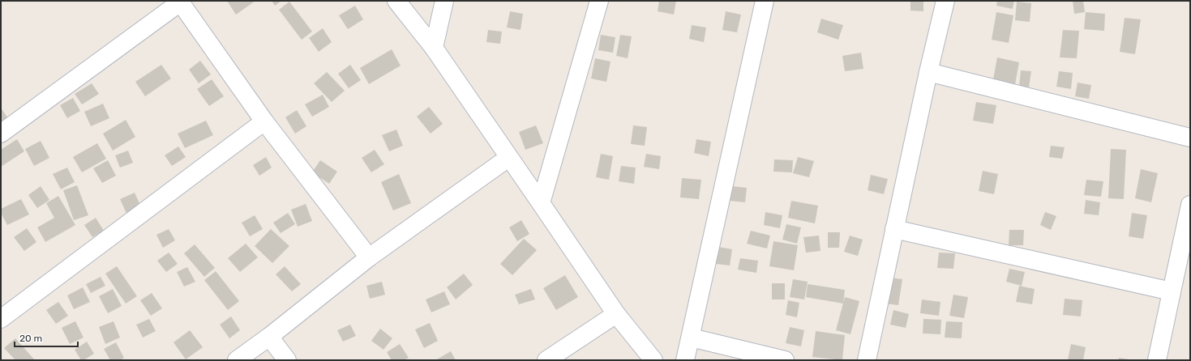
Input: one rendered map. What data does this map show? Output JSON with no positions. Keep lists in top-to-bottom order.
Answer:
{
  "scale_bar": "20 m"
}
